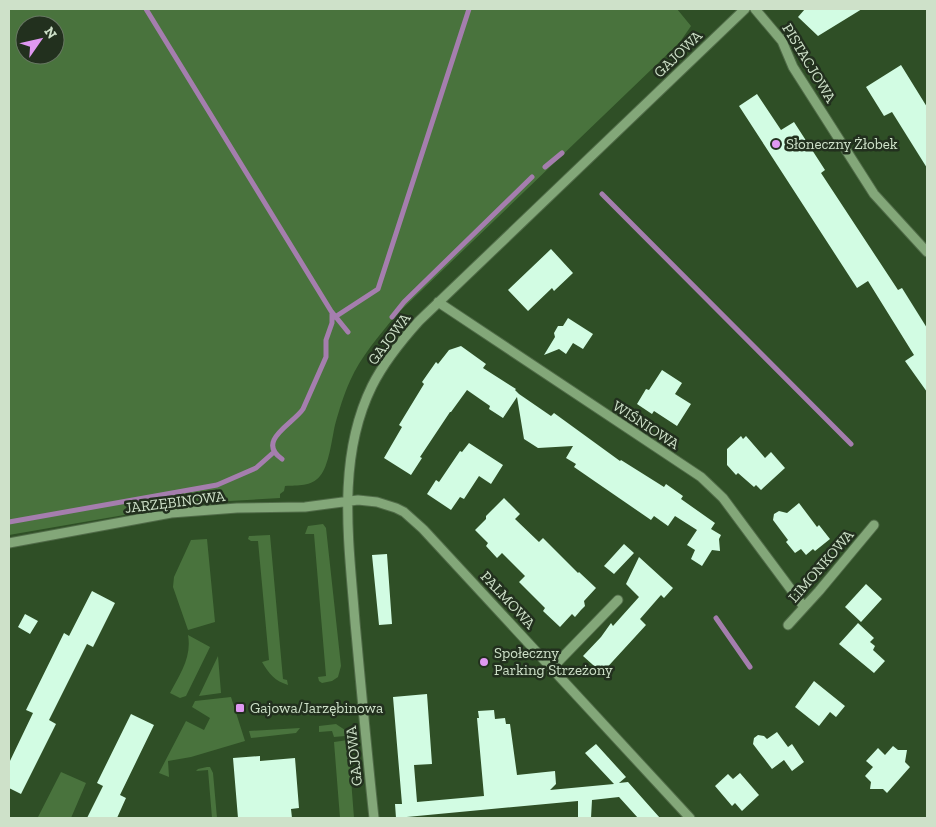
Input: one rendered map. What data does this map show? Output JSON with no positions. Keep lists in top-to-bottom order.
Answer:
{
  "streets": {
    "street": [
      "GAJOWA",
      "PISTACJOWA",
      "WIŚNIOWA",
      "JARZĘBINOWA",
      "LIMONKOWA",
      "PALMOWA"
    ]
  },
  "crossings": [
    ["GAJOWA", "WIŚNIOWA"],
    ["GAJOWA", "JARZĘBINOWA"],
    ["GAJOWA", "PALMOWA"],
    ["WIŚNIOWA", "LIMONKOWA"],
    ["JARZĘBINOWA", "PALMOWA"]
  ],
  "places": {
    "other": ["Słoneczny Żłobek", "Społeczny Parking Strzeżony"],
    "transit": ["Gajowa/Jarzębinowa"]
  },
  "north": "top right"
}
